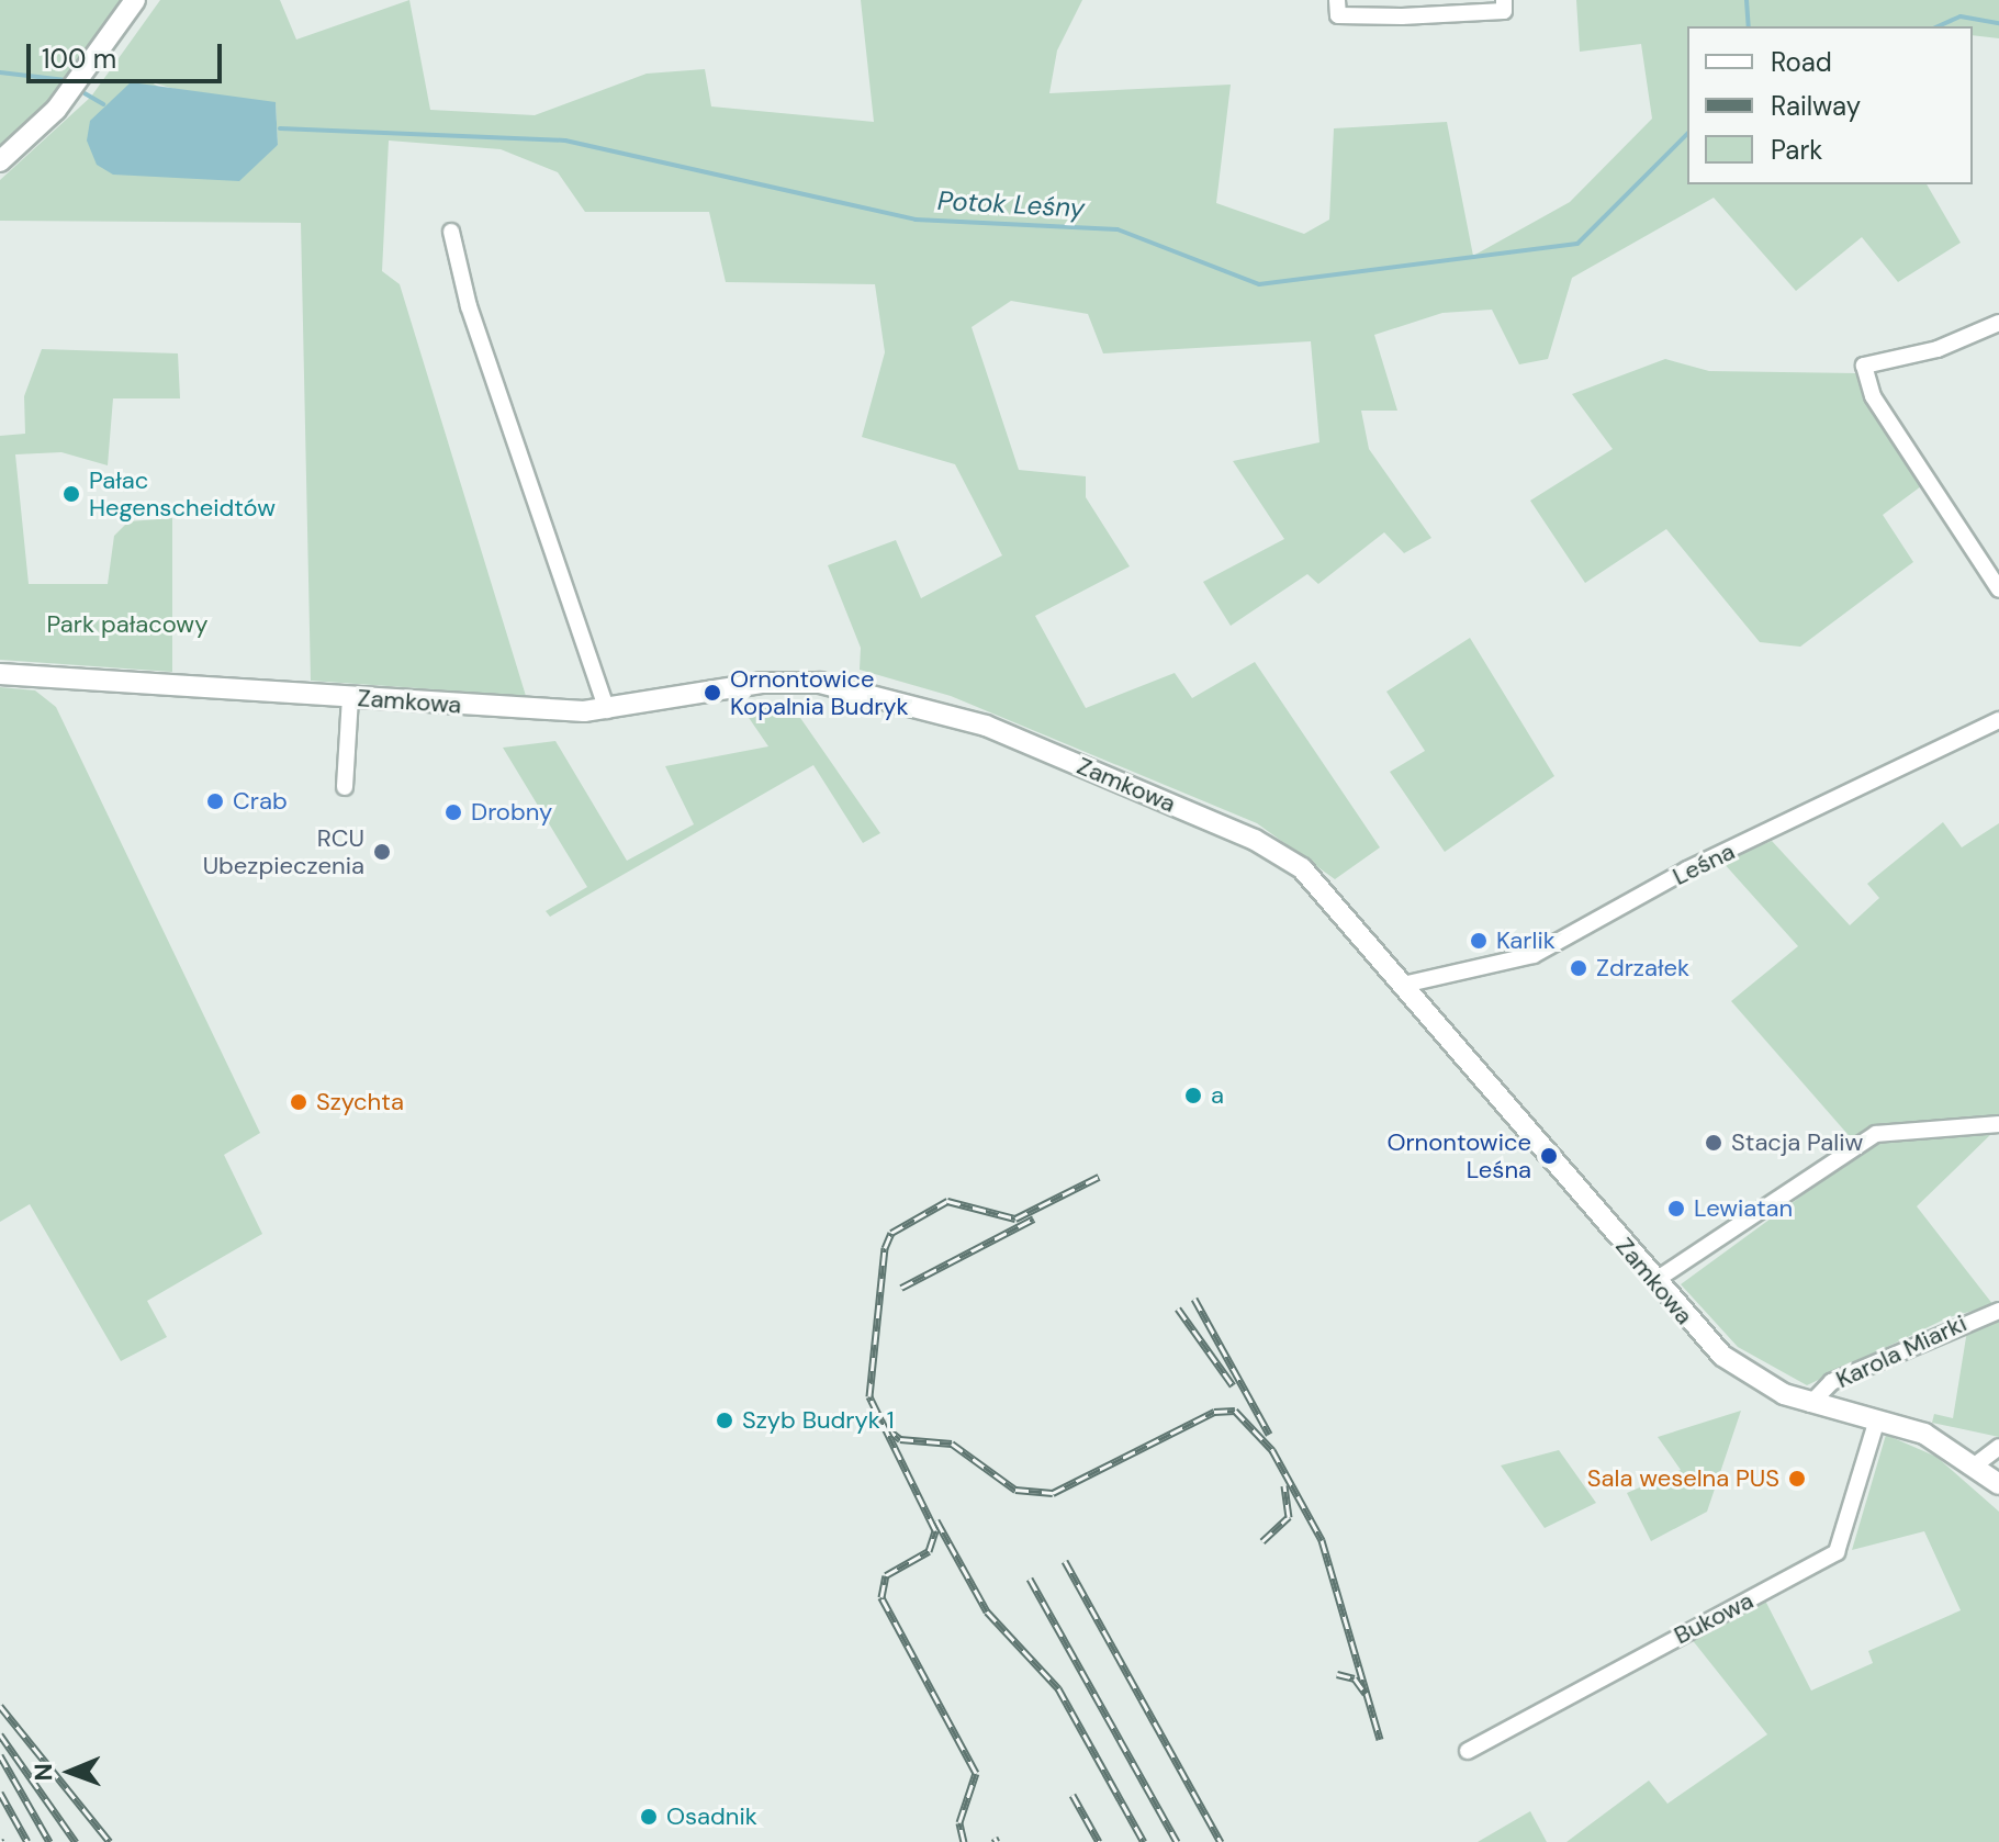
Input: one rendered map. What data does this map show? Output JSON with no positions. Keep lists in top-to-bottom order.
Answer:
{
  "streets": {
    "street": [
      "Zamkowa",
      "Leśna",
      "Karola Miarki",
      "Bukowa"
    ]
  },
  "crossings": [
    ["Zamkowa", "Leśna"],
    ["Zamkowa", "Karola Miarki"],
    ["Zamkowa", "Bukowa"]
  ],
  "water": ["Potok Leśny"],
  "parks": ["Park pałacowy"],
  "places": [
    "Pałac Hegenscheidtów",
    "Ornontowice Kopalnia Budryk",
    "Crab",
    "Drobny",
    "RCU Ubezpieczenia",
    "Karlik",
    "Zdrzałek",
    "a",
    "Szychta",
    "Stacja Paliw",
    "Ornontowice Leśna",
    "Lewiatan",
    "Szyb Budryk 1",
    "Sala weselna PUS",
    "Osadnik"
  ],
  "legend": ["Road", "Railway", "Park"],
  "scale_bar": "100 m",
  "north": "left"
}
